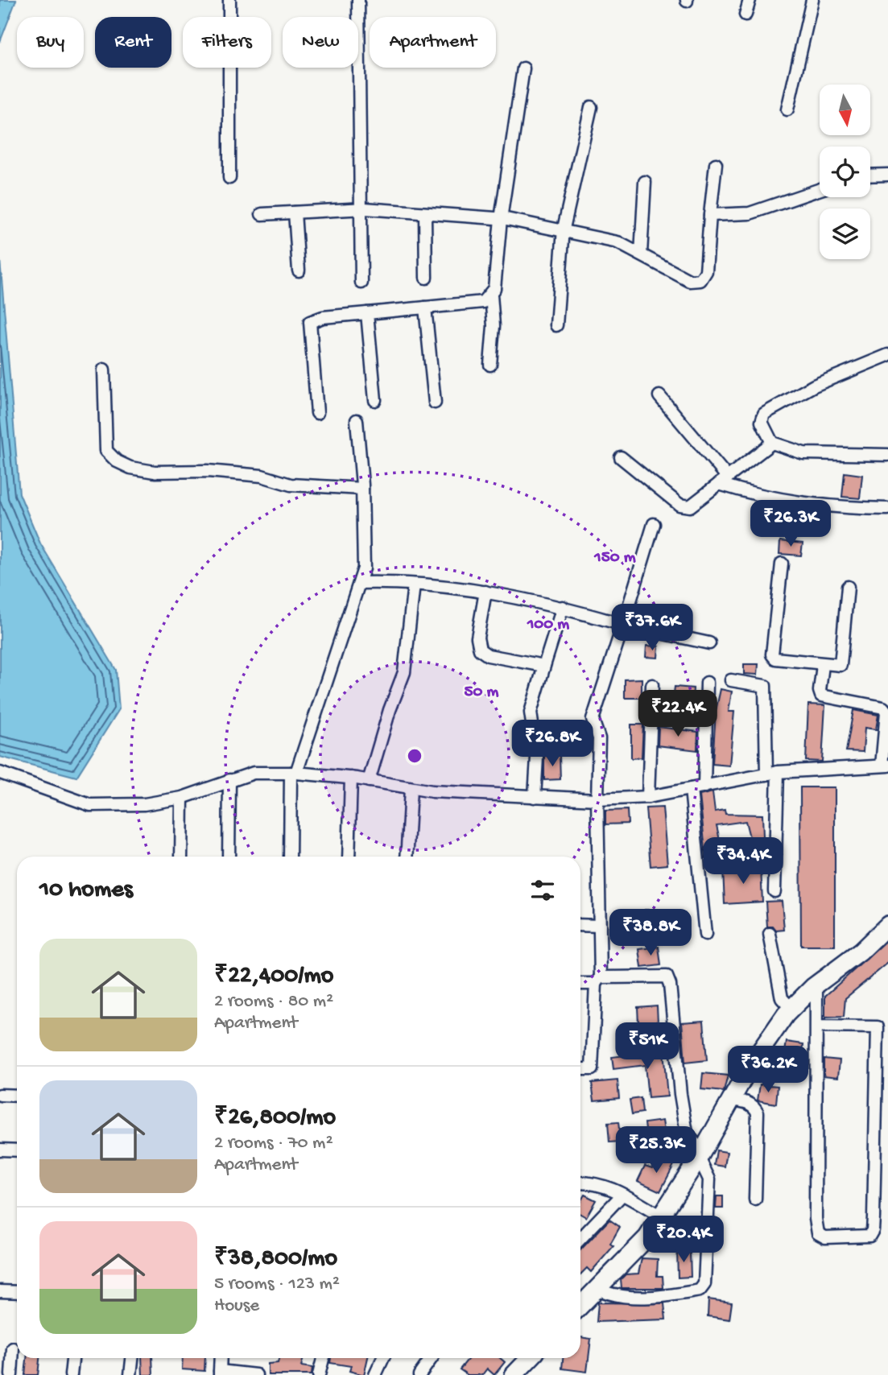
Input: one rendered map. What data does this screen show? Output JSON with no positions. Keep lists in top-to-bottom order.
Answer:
{
  "north": "bottom",
  "page": {
    "chip": [
      "Buy",
      "Rent",
      "Filters",
      "New",
      "Apartment"
    ],
    "price": [
      "₹26.3K",
      "₹37.6K",
      "₹22.4K",
      "₹26.8K",
      "₹34.4K",
      "₹38.8K",
      "₹51K",
      "₹36.2K",
      "₹25.3K",
      "₹20.4K"
    ],
    "heading": "10 homes",
    "list": [
      {
        "name": "₹22,400/mo",
        "note": "2 rooms · 80 m² · Apartment"
      },
      {
        "name": "₹26,800/mo",
        "note": "2 rooms · 70 m² · Apartment"
      },
      {
        "name": "₹38,800/mo",
        "note": "5 rooms · 123 m² · House"
      }
    ]
  },
  "rings": ["150 m", "100 m", "50 m"]
}
